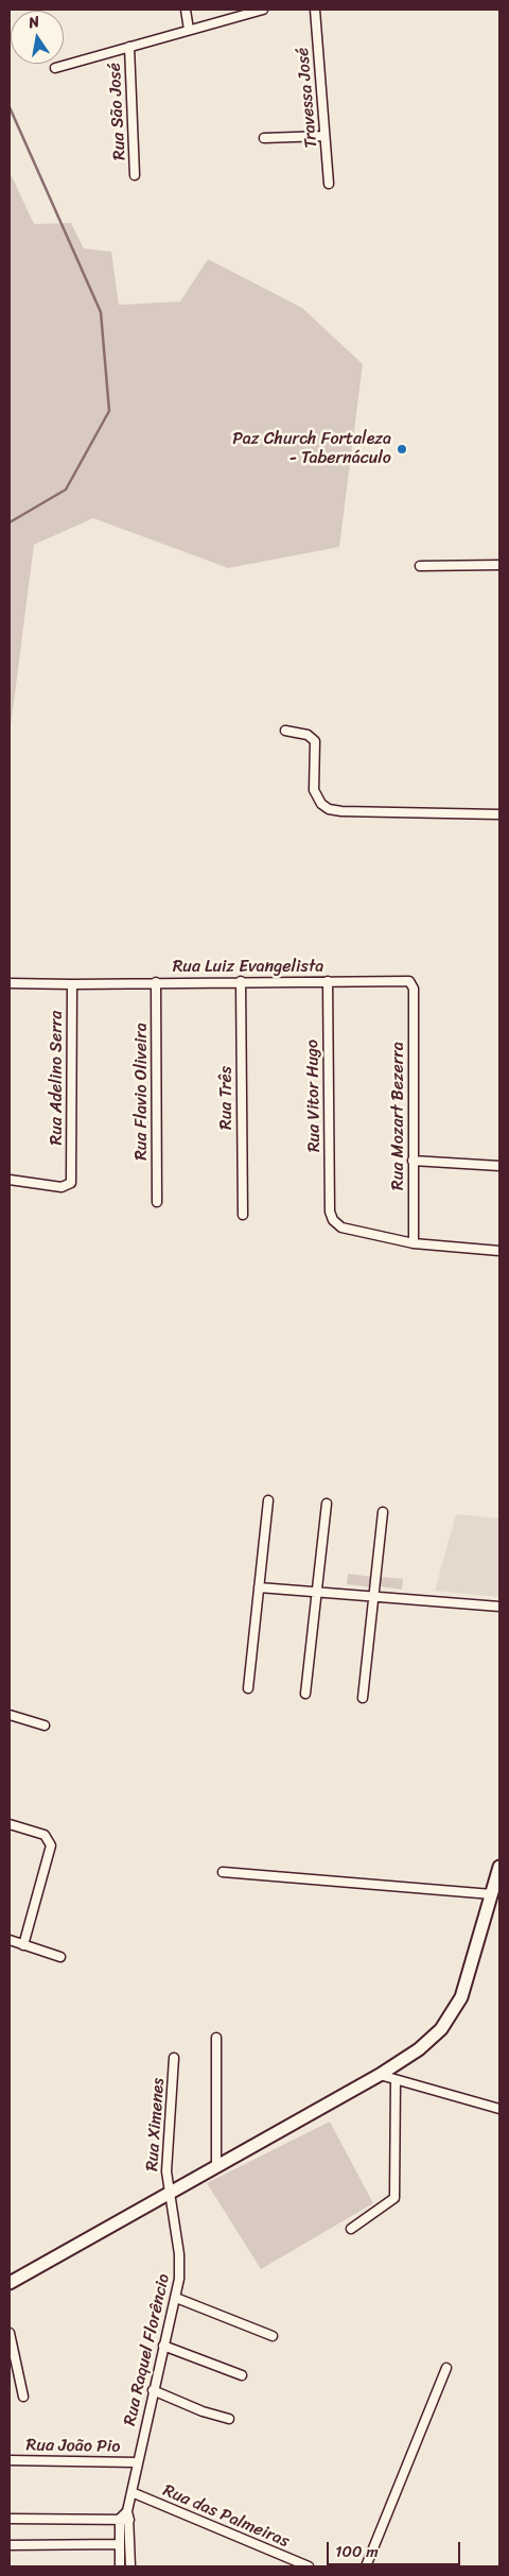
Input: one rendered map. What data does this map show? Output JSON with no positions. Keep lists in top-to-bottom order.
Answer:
{
  "streets": {
    "street": [
      "Travessa José",
      "Rua São José",
      "Rua Luiz Evangelista",
      "Rua Adelino Serra",
      "Rua Flavio Oliveira",
      "Rua Vitor Hugo",
      "Rua Três",
      "Rua Mozart Bezerra",
      "Rua Ximenes",
      "Rua Raquel Florêncio",
      "Rua João Pio",
      "Rua das Palmeiras"
    ]
  },
  "crossings": [
    ["Rua Luiz Evangelista", "Rua Adelino Serra"],
    ["Rua Luiz Evangelista", "Rua Flavio Oliveira"],
    ["Rua Luiz Evangelista", "Rua Vitor Hugo"],
    ["Rua Luiz Evangelista", "Rua Três"],
    ["Rua Luiz Evangelista", "Rua Mozart Bezerra"],
    ["Rua Vitor Hugo", "Rua Mozart Bezerra"],
    ["Rua Ximenes", "Rua Raquel Florêncio"],
    ["Rua Raquel Florêncio", "Rua João Pio"],
    ["Rua Raquel Florêncio", "Rua das Palmeiras"]
  ],
  "places": ["Paz Church Fortaleza - Tabernáculo"],
  "scale_bar": "100 m",
  "north": "top"
}
